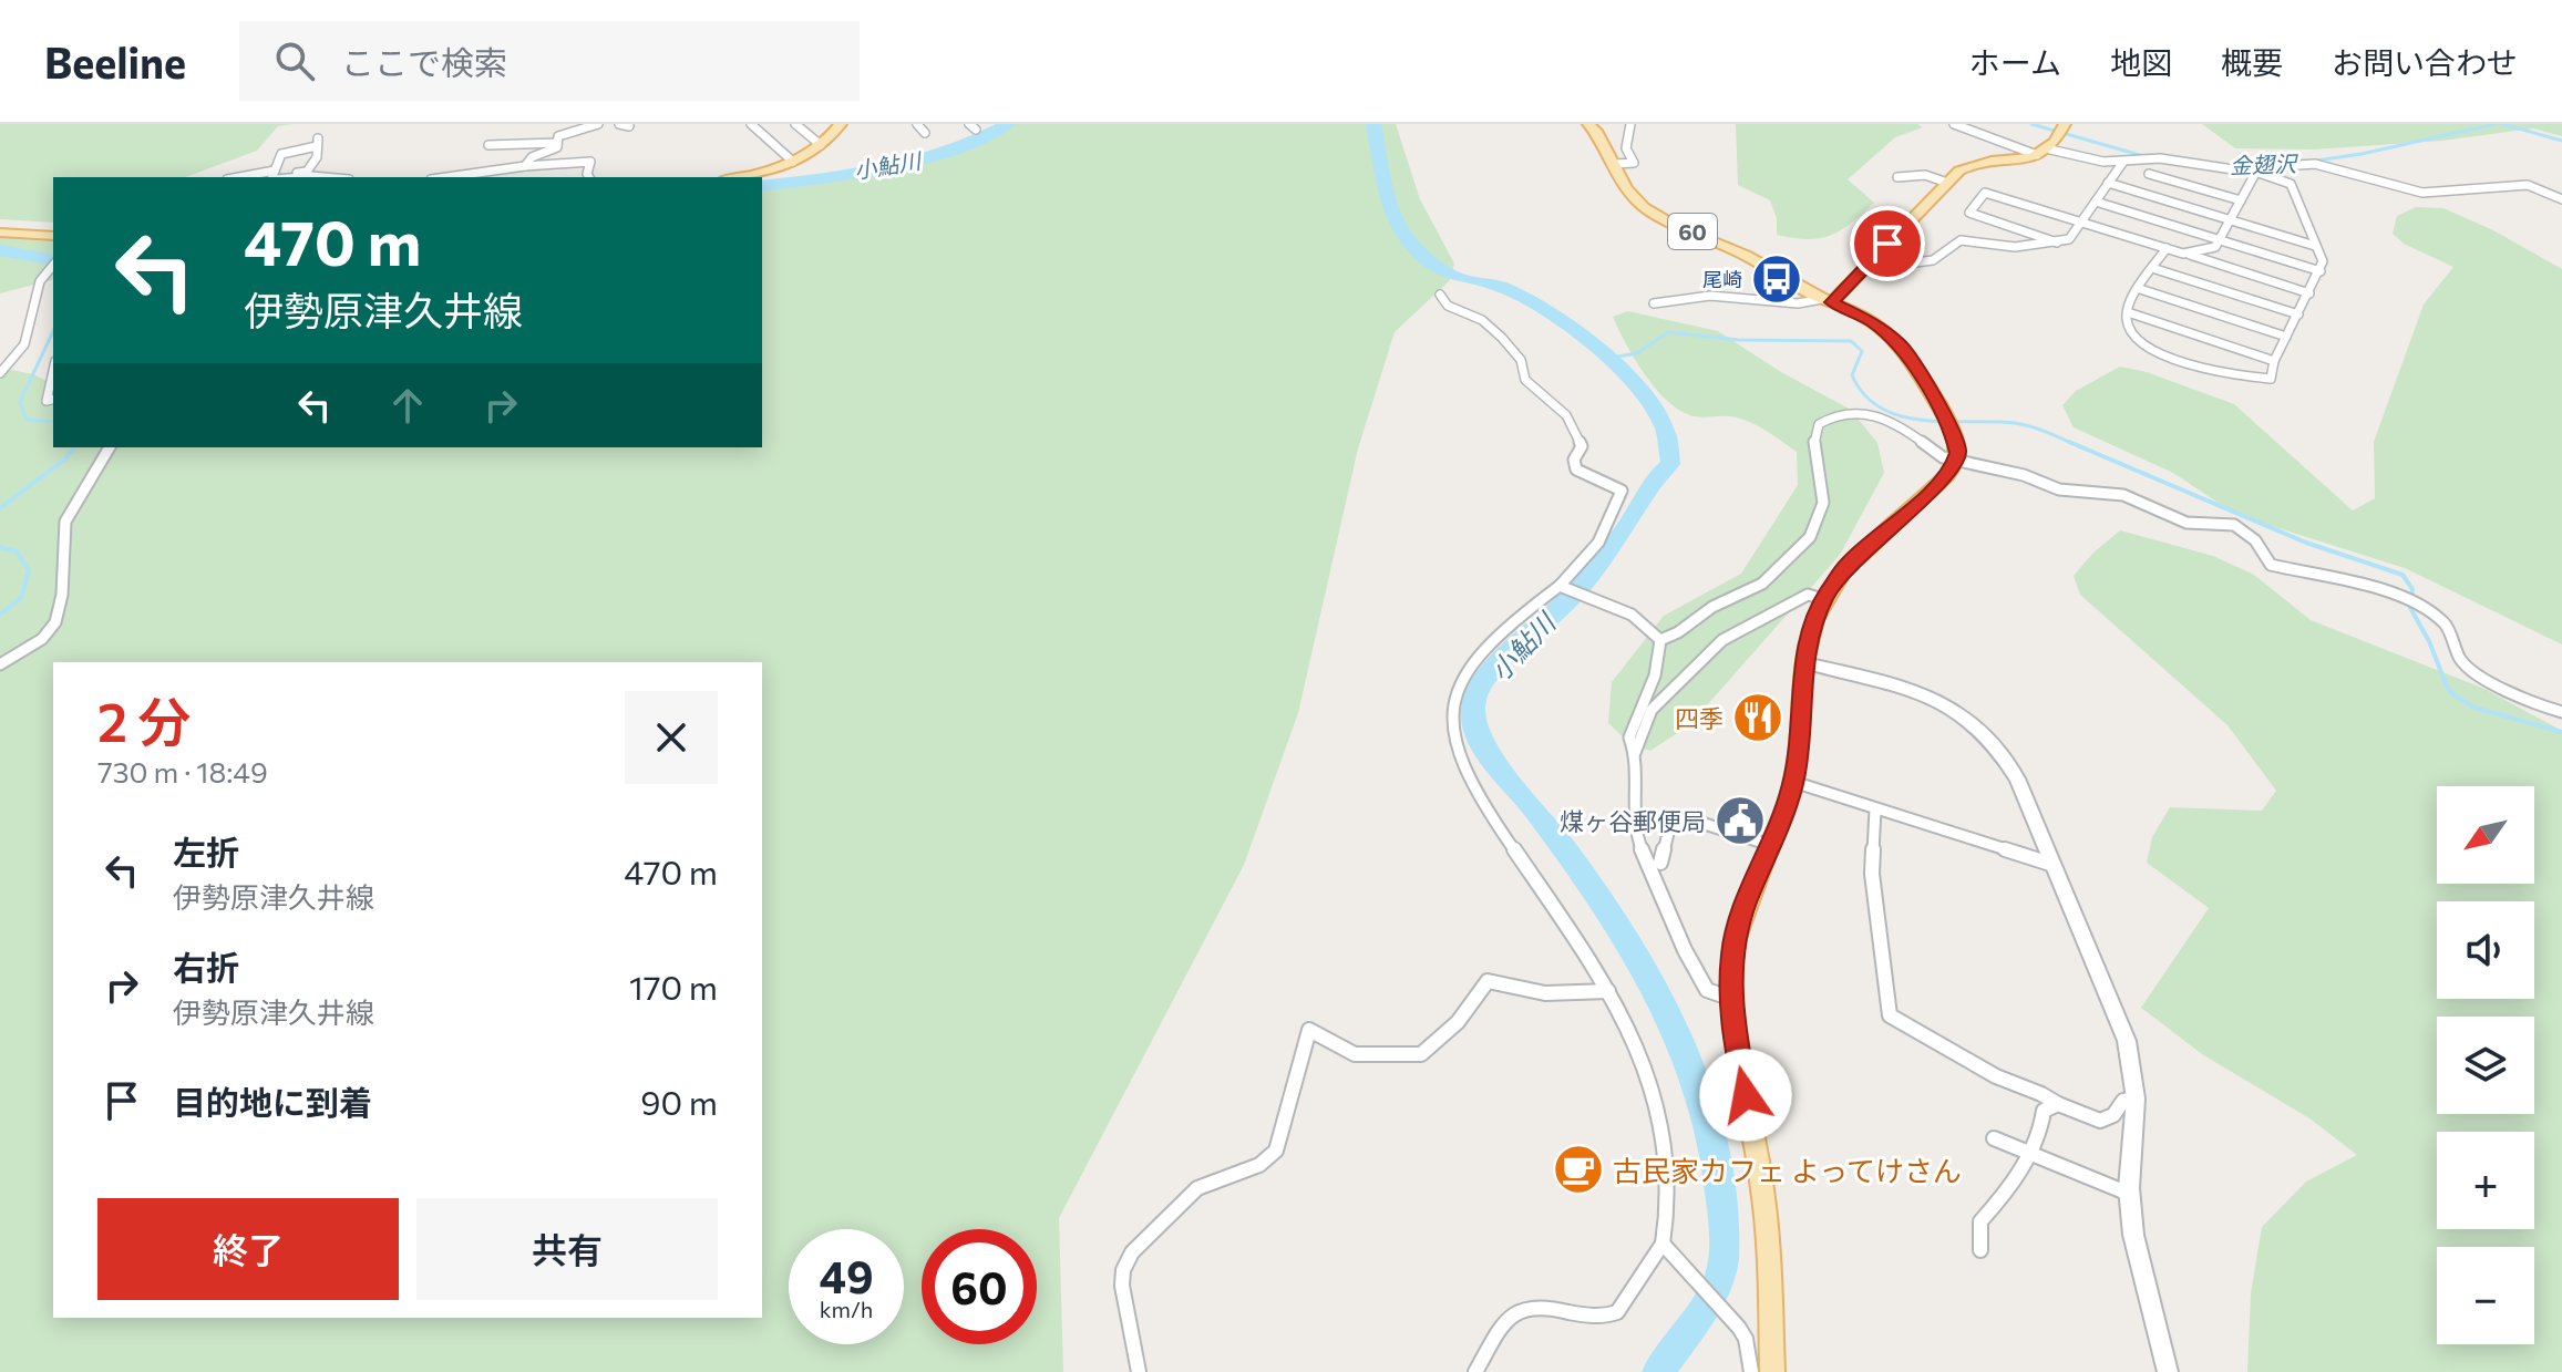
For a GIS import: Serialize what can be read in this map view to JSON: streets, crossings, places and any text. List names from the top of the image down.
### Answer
{
  "streets": {
    "main road": ["60"]
  },
  "water": ["金翅沢", "小鮎川"],
  "places": {
    "bus stop": ["尾崎"],
    "restaurant": ["四季"],
    "public building": ["煤ヶ谷郵便局"],
    "cafe": ["古民家カフェ よってけさん"]
  },
  "north": "bottom left",
  "page": {
    "header": "Beeline",
    "search": "ここで検索",
    "nav": [
      "ホーム",
      "地図",
      "概要",
      "お問い合わせ"
    ],
    "turn": ["470 m", "伊勢原津久井線"],
    "heading": ["2 分", "730 m · 18:49"],
    "map_buttons": ["+", "−"],
    "list": [
      {
        "name": "左折",
        "note": "伊勢原津久井線",
        "value": "470 m"
      },
      {
        "name": "右折",
        "note": "伊勢原津久井線",
        "value": "170 m"
      },
      {
        "name": "目的地に到着",
        "value": "90 m"
      }
    ],
    "buttons": ["終了", "共有"],
    "speed": "49 km/h",
    "limit": "60"
  }
}
